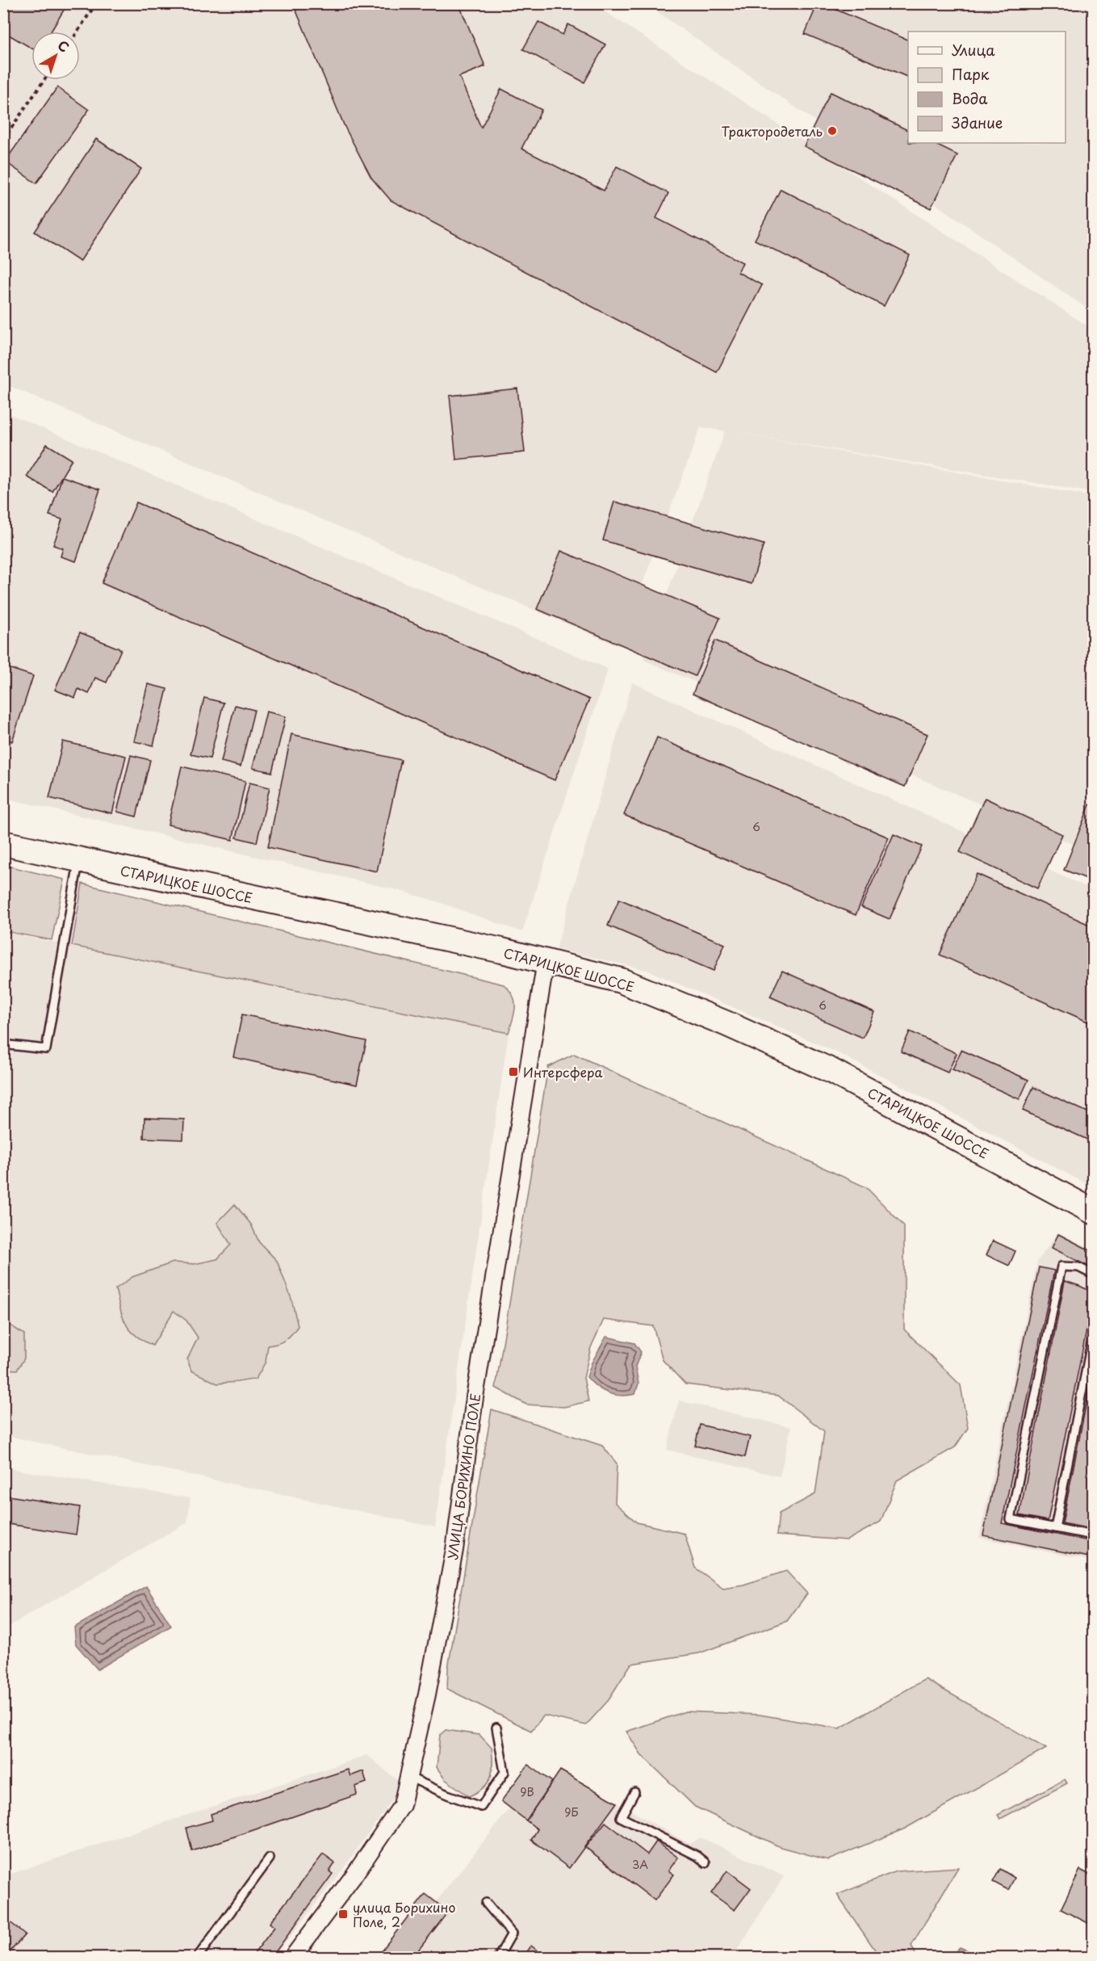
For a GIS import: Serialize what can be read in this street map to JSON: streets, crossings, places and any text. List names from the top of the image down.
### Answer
{
  "streets": {
    "main road": ["СТАРИЦКОЕ ШОССЕ"],
    "street": ["УЛИЦА БОРИХИНО ПОЛЕ"]
  },
  "crossings": [
    ["СТАРИЦКОЕ ШОССЕ", "УЛИЦА БОРИХИНО ПОЛЕ"]
  ],
  "places": {
    "other": ["Трактородеталь"],
    "transit": ["Интерсфера", "улица Борихино Поле, 2"]
  },
  "house_numbers": [
    "6",
    "6",
    "9В",
    "9Б",
    "3А"
  ],
  "legend": [
    "Улица",
    "Парк",
    "Вода",
    "Здание"
  ],
  "north": "top right"
}
